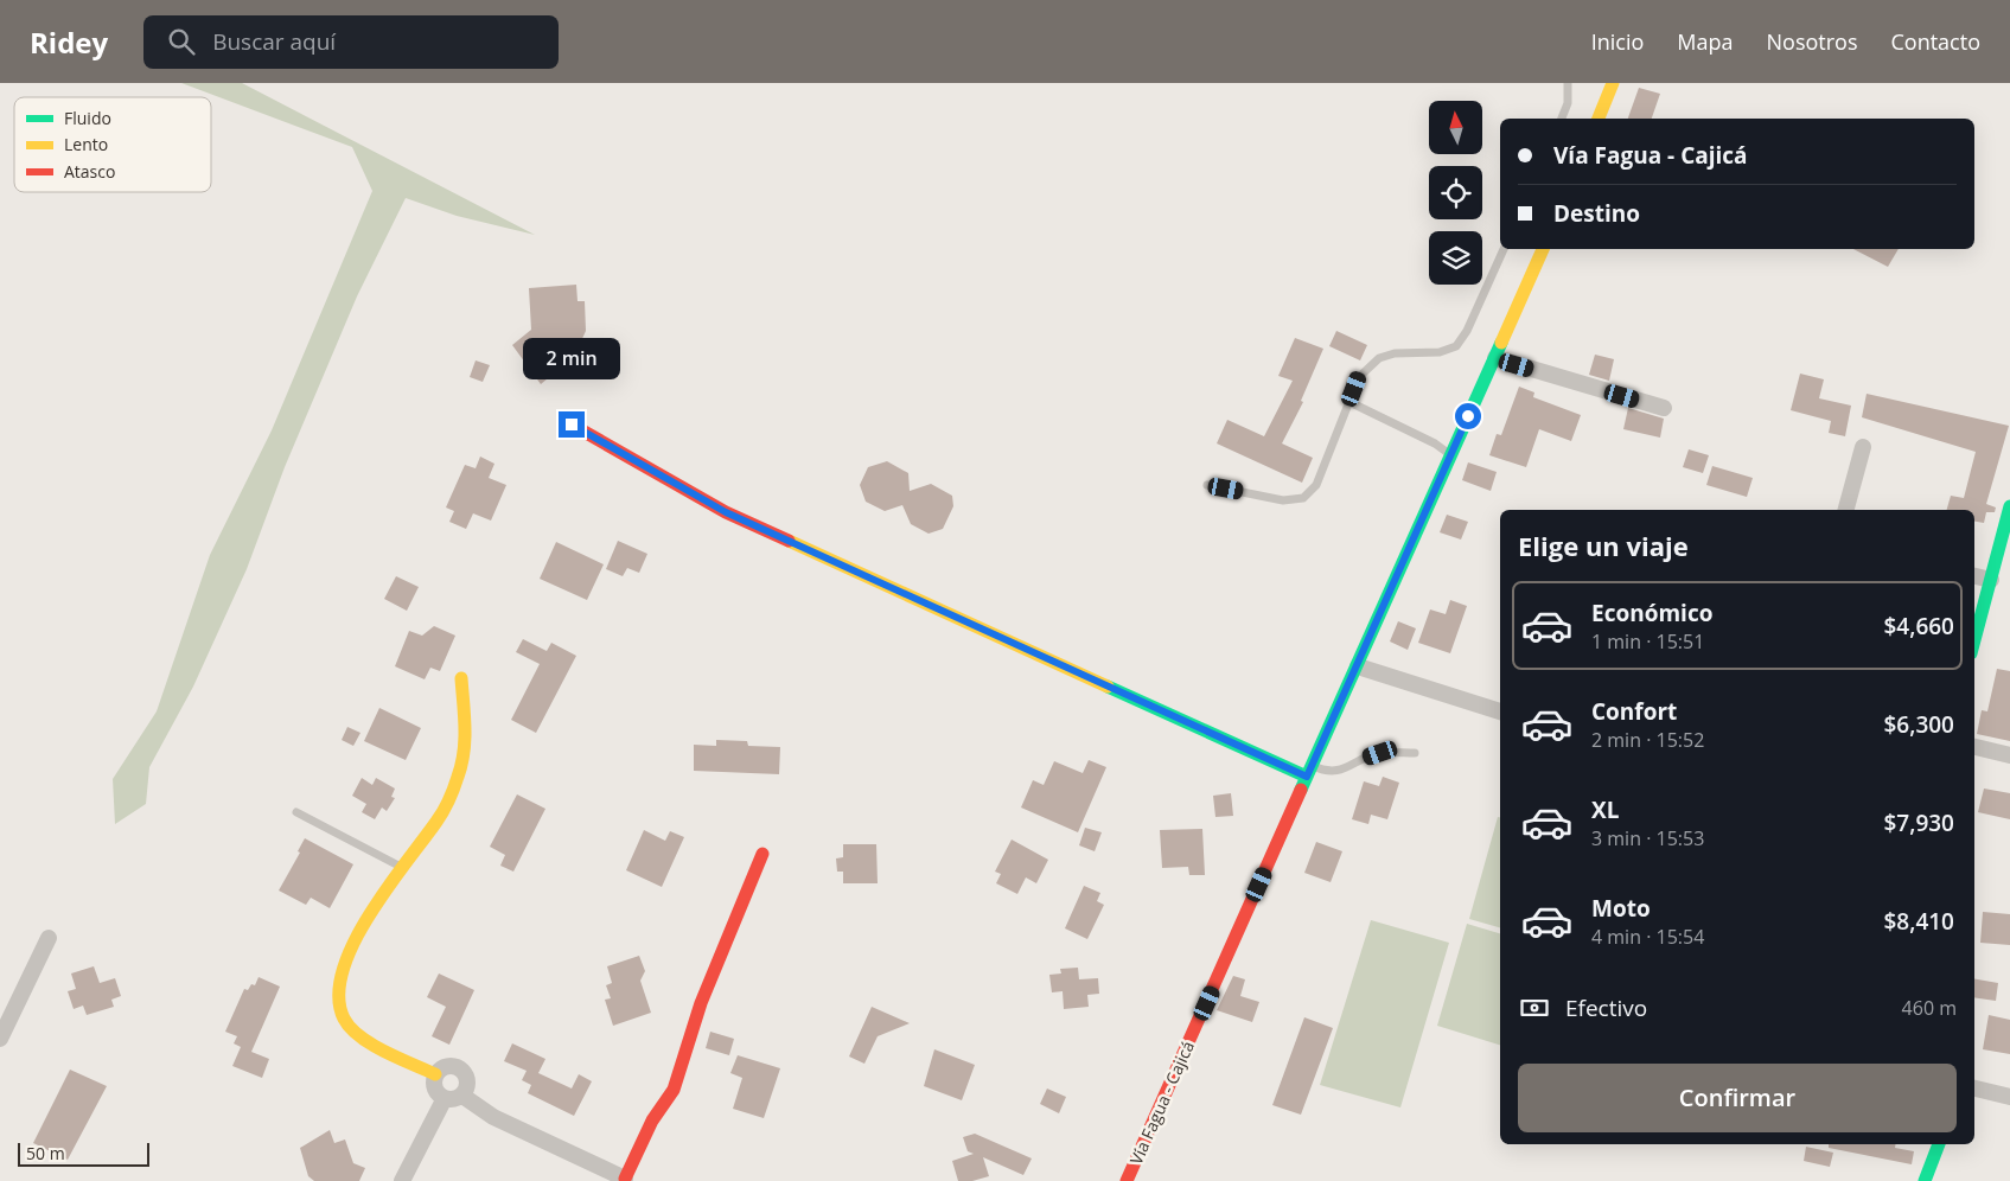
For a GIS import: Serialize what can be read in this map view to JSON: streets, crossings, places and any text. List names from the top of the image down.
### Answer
{
  "streets": {
    "street": ["Vía Fagua - Cajicá"]
  },
  "legend": ["Fluido", "Lento", "Atasco"],
  "scale_bar": "50 m",
  "north": "top",
  "page": {
    "header": "Ridey",
    "search": "Buscar aquí",
    "nav": [
      "Inicio",
      "Mapa",
      "Nosotros",
      "Contacto"
    ],
    "banner": ["Vía Fagua - Cajicá", "Destino"],
    "bubble": "2 min",
    "heading": "Elige un viaje",
    "list": [
      {
        "name": "Económico",
        "note": "1 min · 15:51",
        "value": "$4,660"
      },
      {
        "name": "Confort",
        "note": "2 min · 15:52",
        "value": "$6,300"
      },
      {
        "name": "XL",
        "note": "3 min · 15:53",
        "value": "$7,930"
      },
      {
        "name": "Moto",
        "note": "4 min · 15:54",
        "value": "$8,410"
      }
    ],
    "pay": ["Efectivo", "460 m"],
    "buttons": "Confirmar",
    "scale": "50 m"
  }
}
